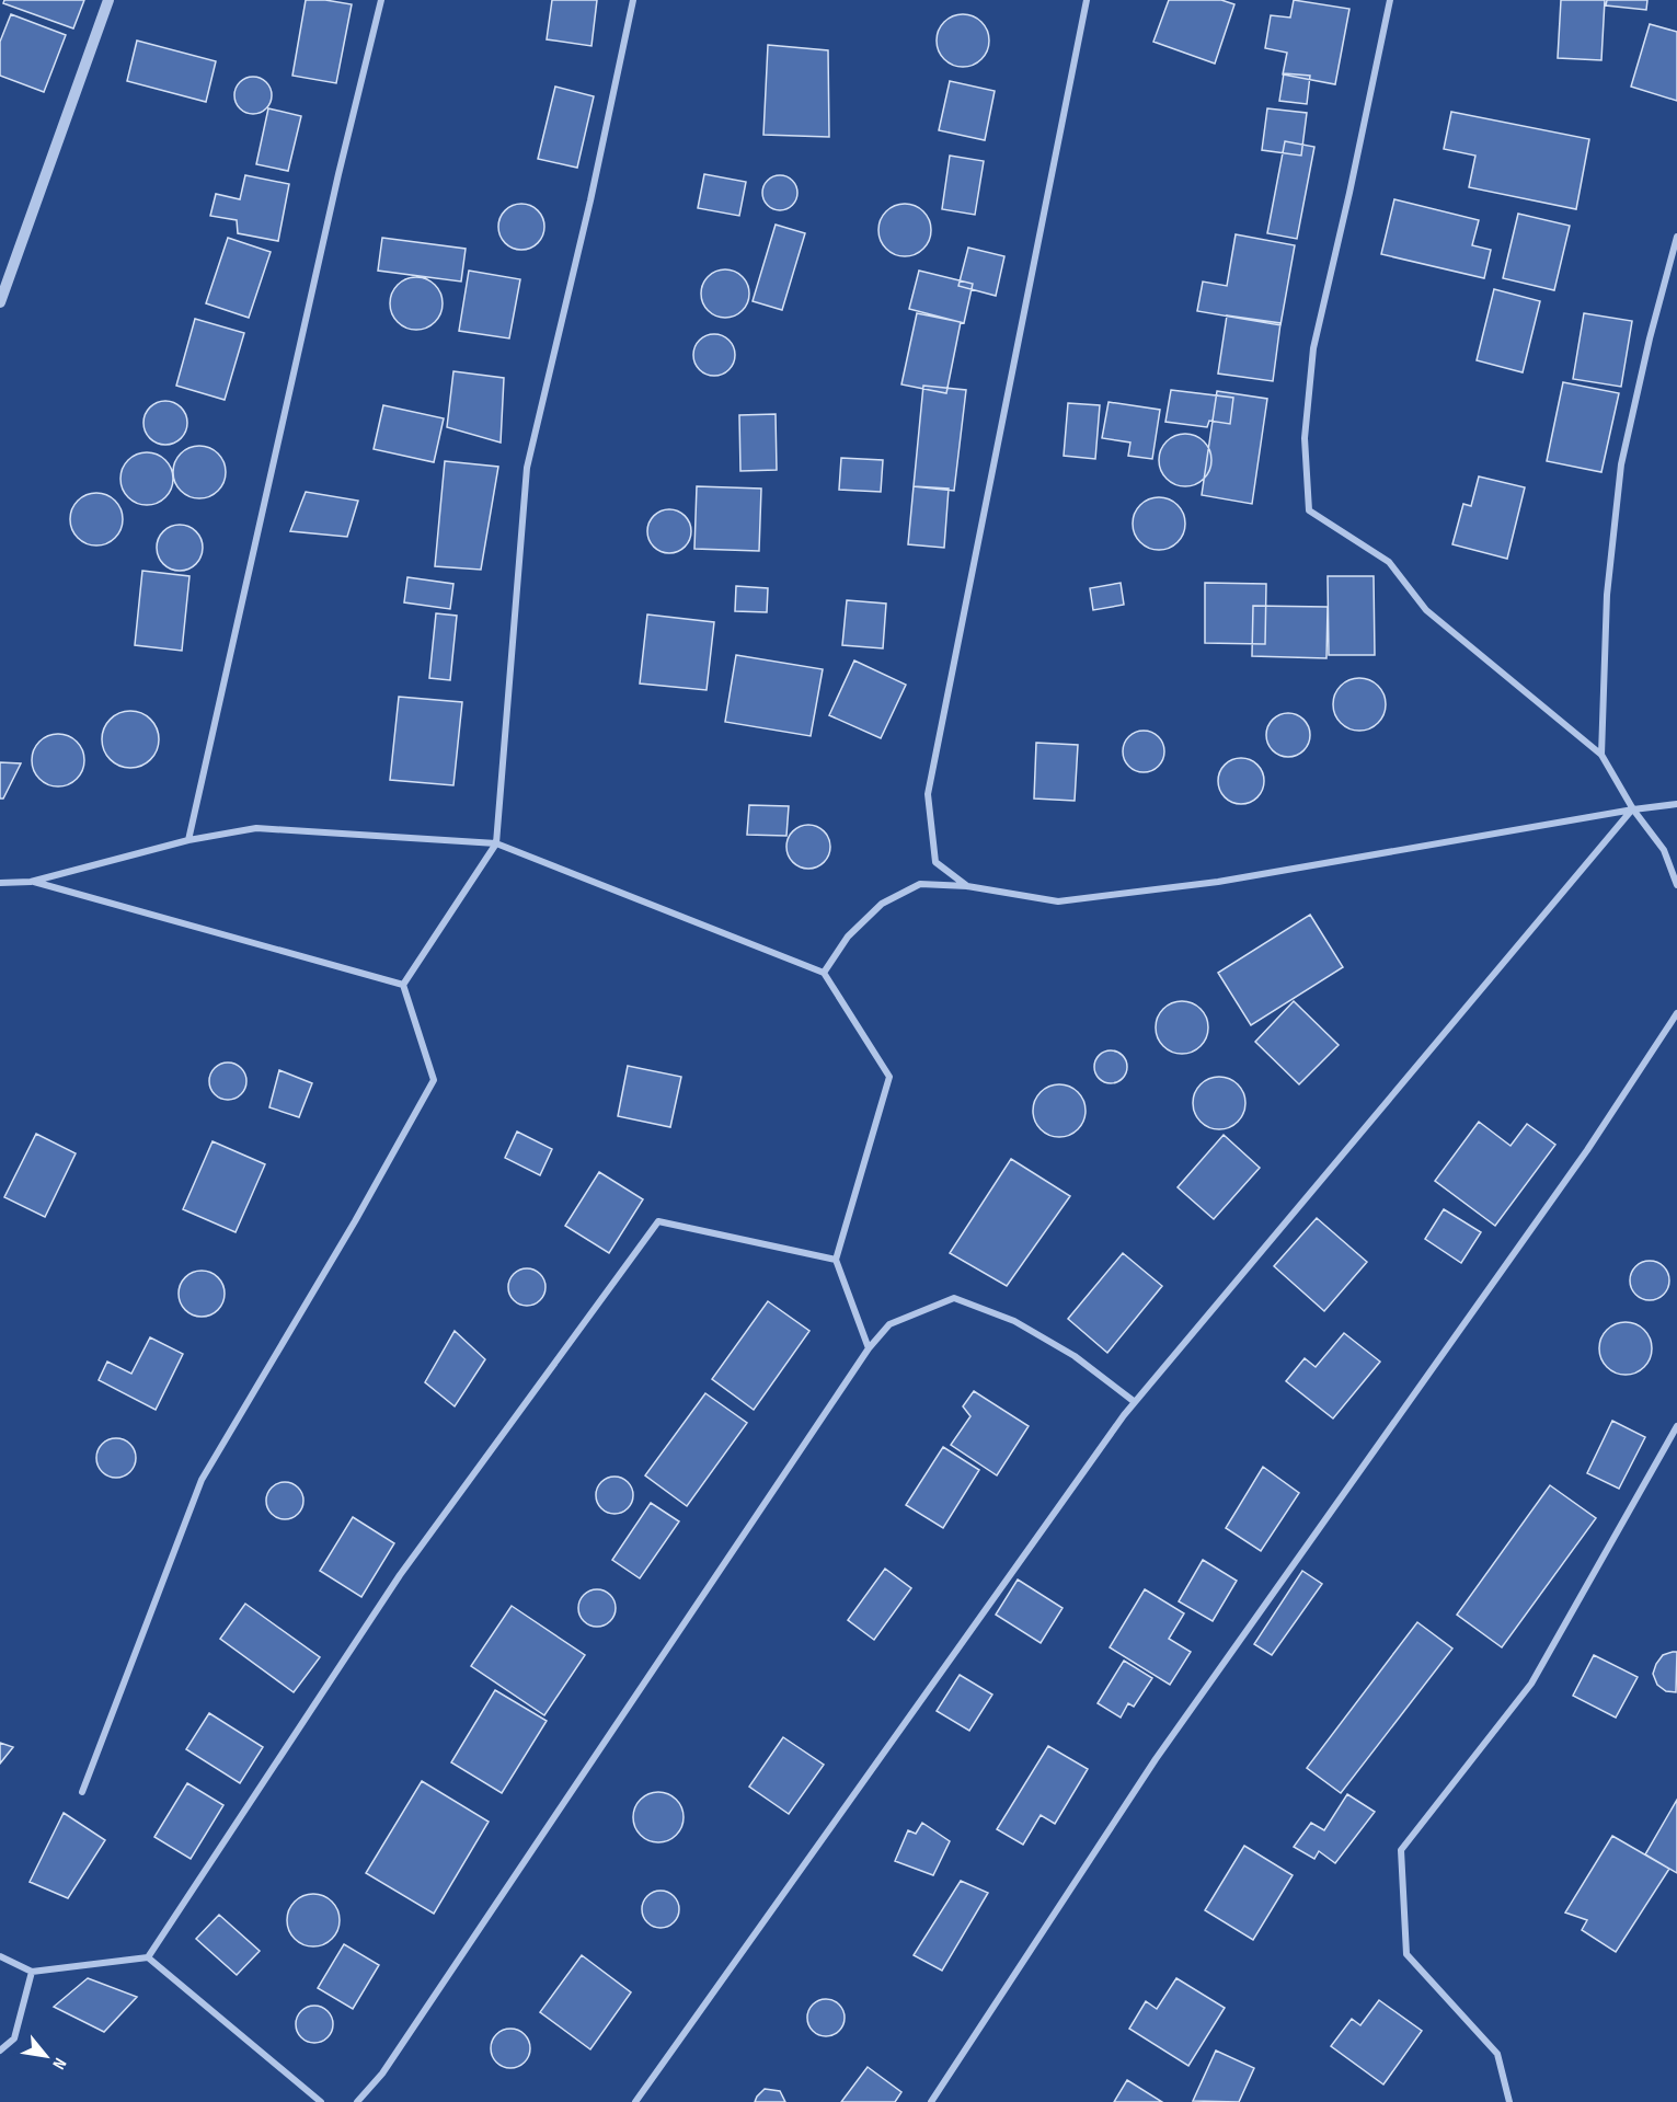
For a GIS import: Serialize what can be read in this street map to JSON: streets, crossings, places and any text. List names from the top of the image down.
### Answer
{
  "north": "bottom right"
}
